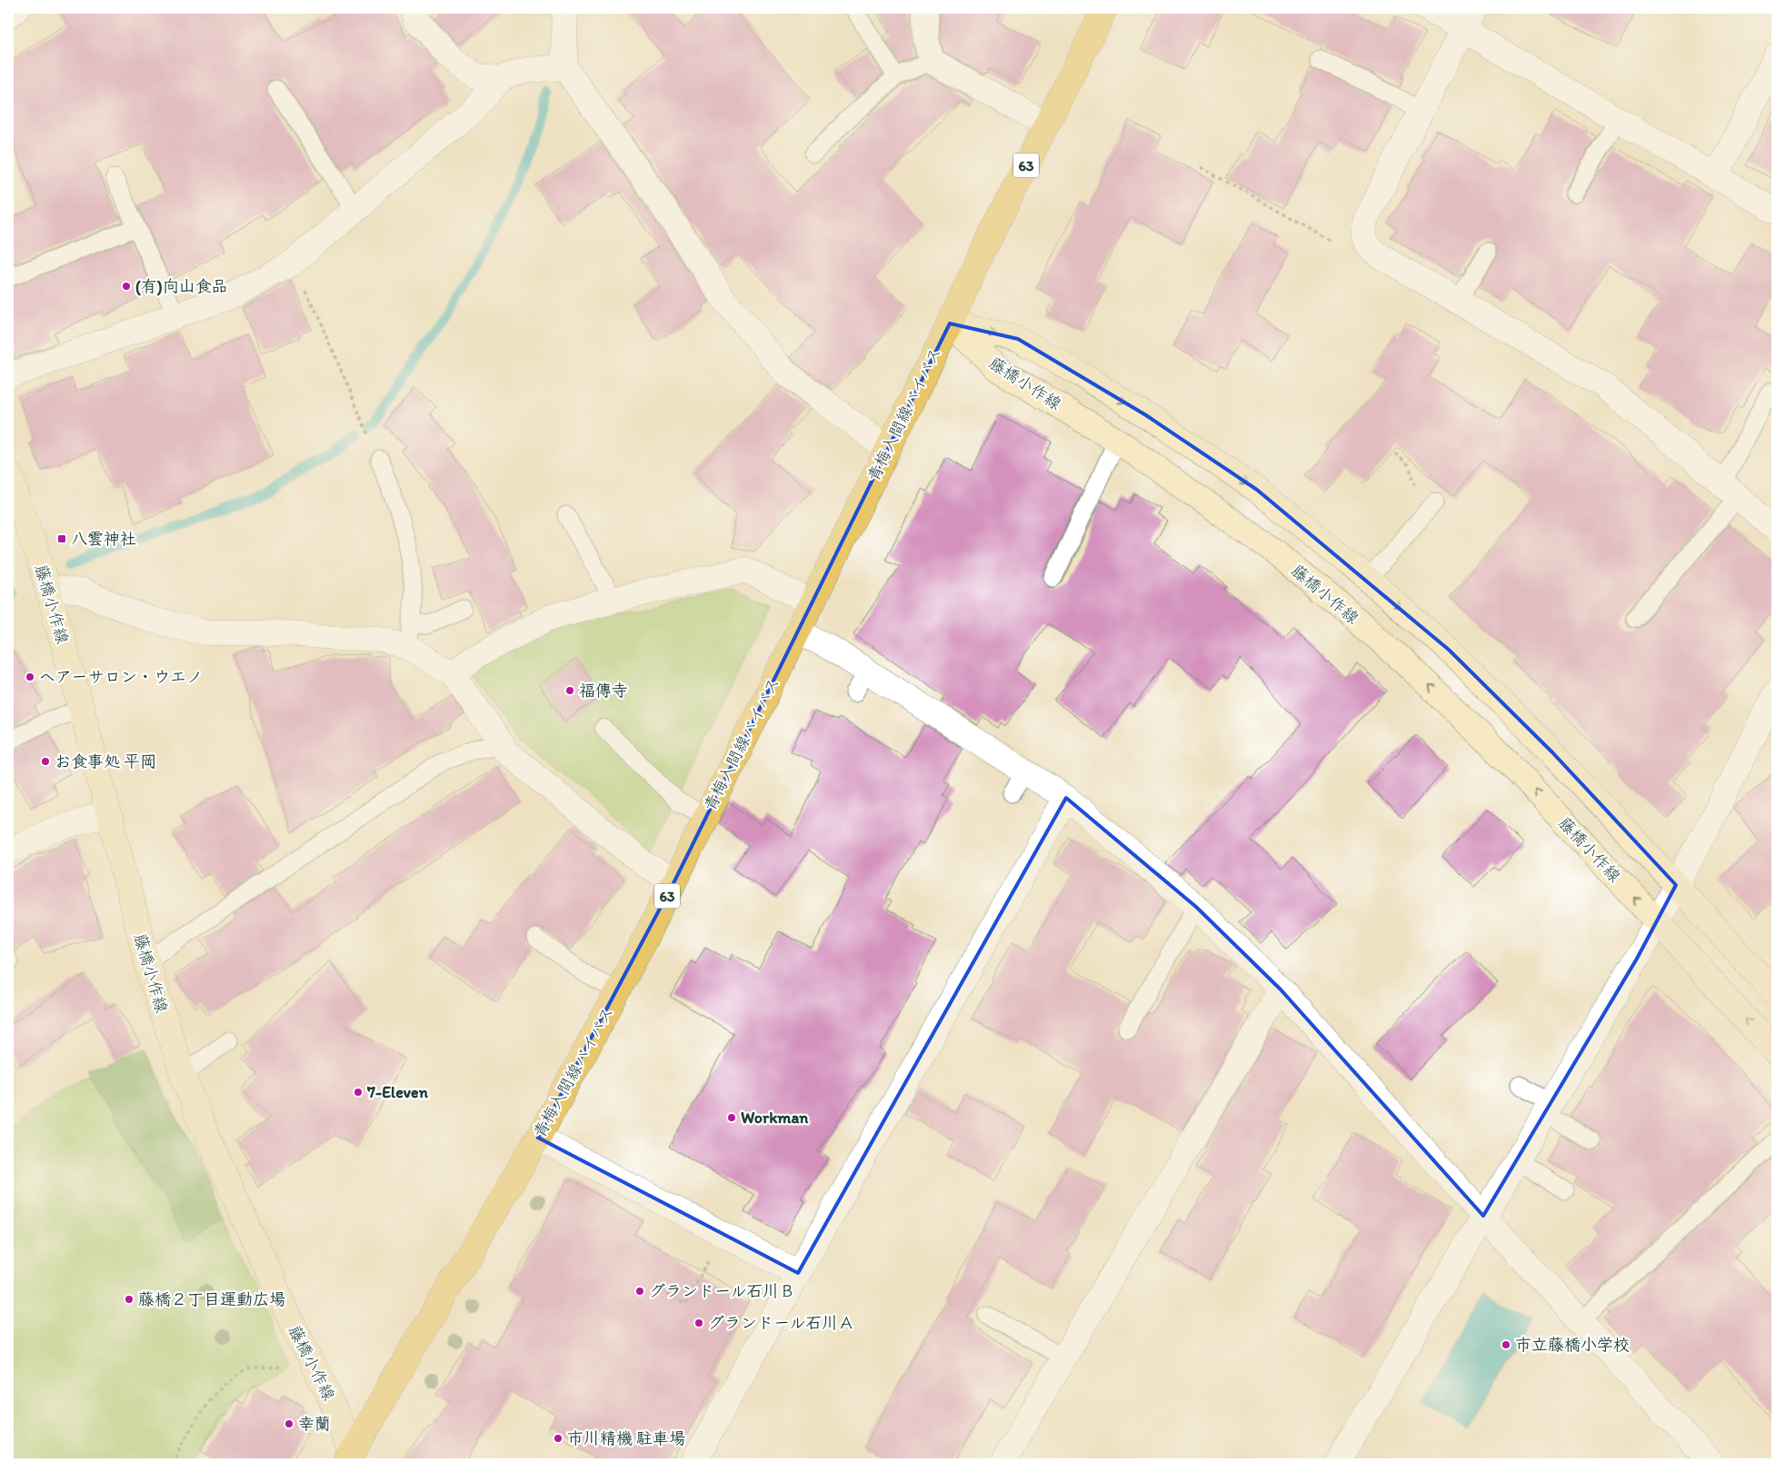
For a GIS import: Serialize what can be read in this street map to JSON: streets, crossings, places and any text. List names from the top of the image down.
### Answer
{
  "streets": {
    "main road": ["63", "藤橋小作線", "青梅入間線バイパス"]
  },
  "crossings": [
    ["藤橋小作線", "青梅入間線バイパス"]
  ],
  "places": {
    "other": [
      "(有)向山食品",
      "ヘアーサロン・ウエノ",
      "福傳寺",
      "お食事処 平岡",
      "7-Eleven",
      "Workman",
      "グランドール石川Ｂ",
      "藤橋２丁目運動広場",
      "グランドール石川Ａ",
      "市立藤橋小学校",
      "幸蘭",
      "市川精機 駐車場"
    ],
    "transit": ["八雲神社"]
  }
}
